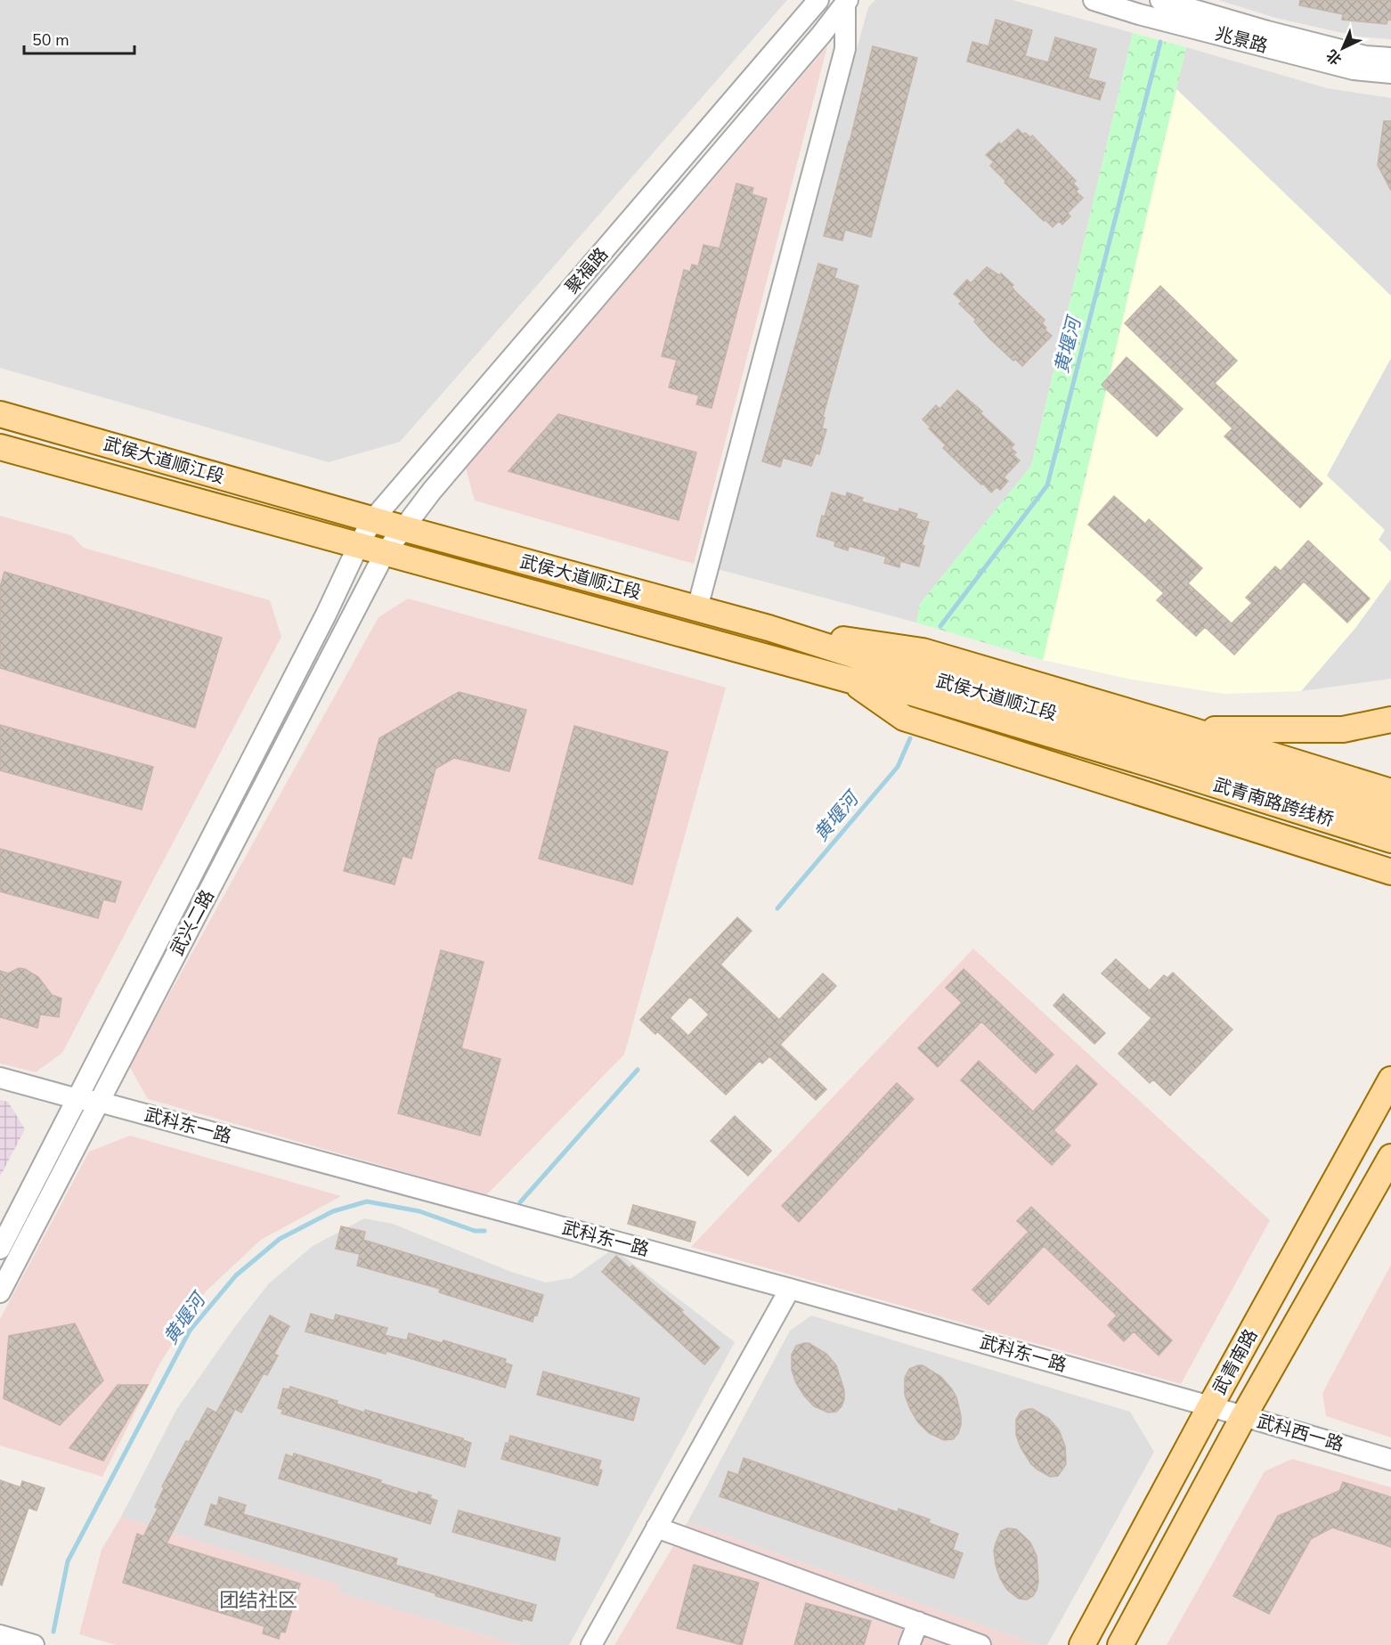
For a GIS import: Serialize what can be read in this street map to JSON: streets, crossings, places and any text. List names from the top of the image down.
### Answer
{
  "streets": {
    "main road": ["武侯大道顺江段", "武青南路跨线桥", "武青南路"],
    "street": [
      "兆景路",
      "聚福路",
      "武兴二路",
      "武科东一路",
      "武科西一路"
    ]
  },
  "crossings": [
    ["聚福路", "武侯大道顺江段"],
    ["聚福路", "武科东一路"],
    ["武侯大道顺江段", "武青南路跨线桥"],
    ["武侯大道顺江段", "武兴二路"],
    ["武兴二路", "武科东一路"],
    ["武科东一路", "武青南路"],
    ["武科东一路", "武科西一路"],
    ["武青南路", "武科西一路"]
  ],
  "districts": ["团结社区"],
  "water": ["黄堰河"],
  "scale_bar": "50 m",
  "north": "bottom left"
}
